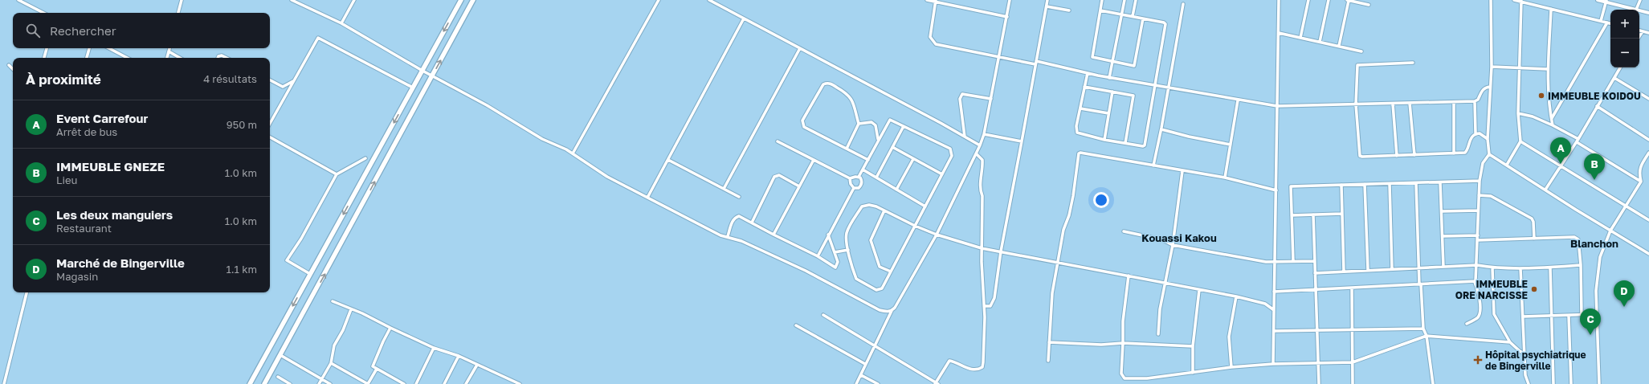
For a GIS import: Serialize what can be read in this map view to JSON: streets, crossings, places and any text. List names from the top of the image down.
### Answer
{
  "districts": ["Kouassi Kakou", "Blanchon"],
  "places": {
    "other": ["IMMEUBLE KOIDOU", "IMMEUBLE ORE NARCISSE"],
    "health": ["Hôpital psychiatrique de Bingerville"]
  },
  "page": {
    "map_buttons": ["+", "−"],
    "search": "Rechercher",
    "heading": ["À proximité", "4 résultats"],
    "list": [
      {
        "mark": "A",
        "name": "Event Carrefour",
        "note": "Arrêt de bus",
        "value": "950 m"
      },
      {
        "mark": "B",
        "name": "IMMEUBLE GNEZE",
        "note": "Lieu",
        "value": "1.0 km"
      },
      {
        "mark": "C",
        "name": "Les deux manguiers",
        "note": "Restaurant",
        "value": "1.0 km"
      },
      {
        "mark": "D",
        "name": "Marché de Bingerville",
        "note": "Magasin",
        "value": "1.1 km"
      }
    ],
    "pins": [
      "A",
      "B",
      "D",
      "C"
    ]
  }
}
